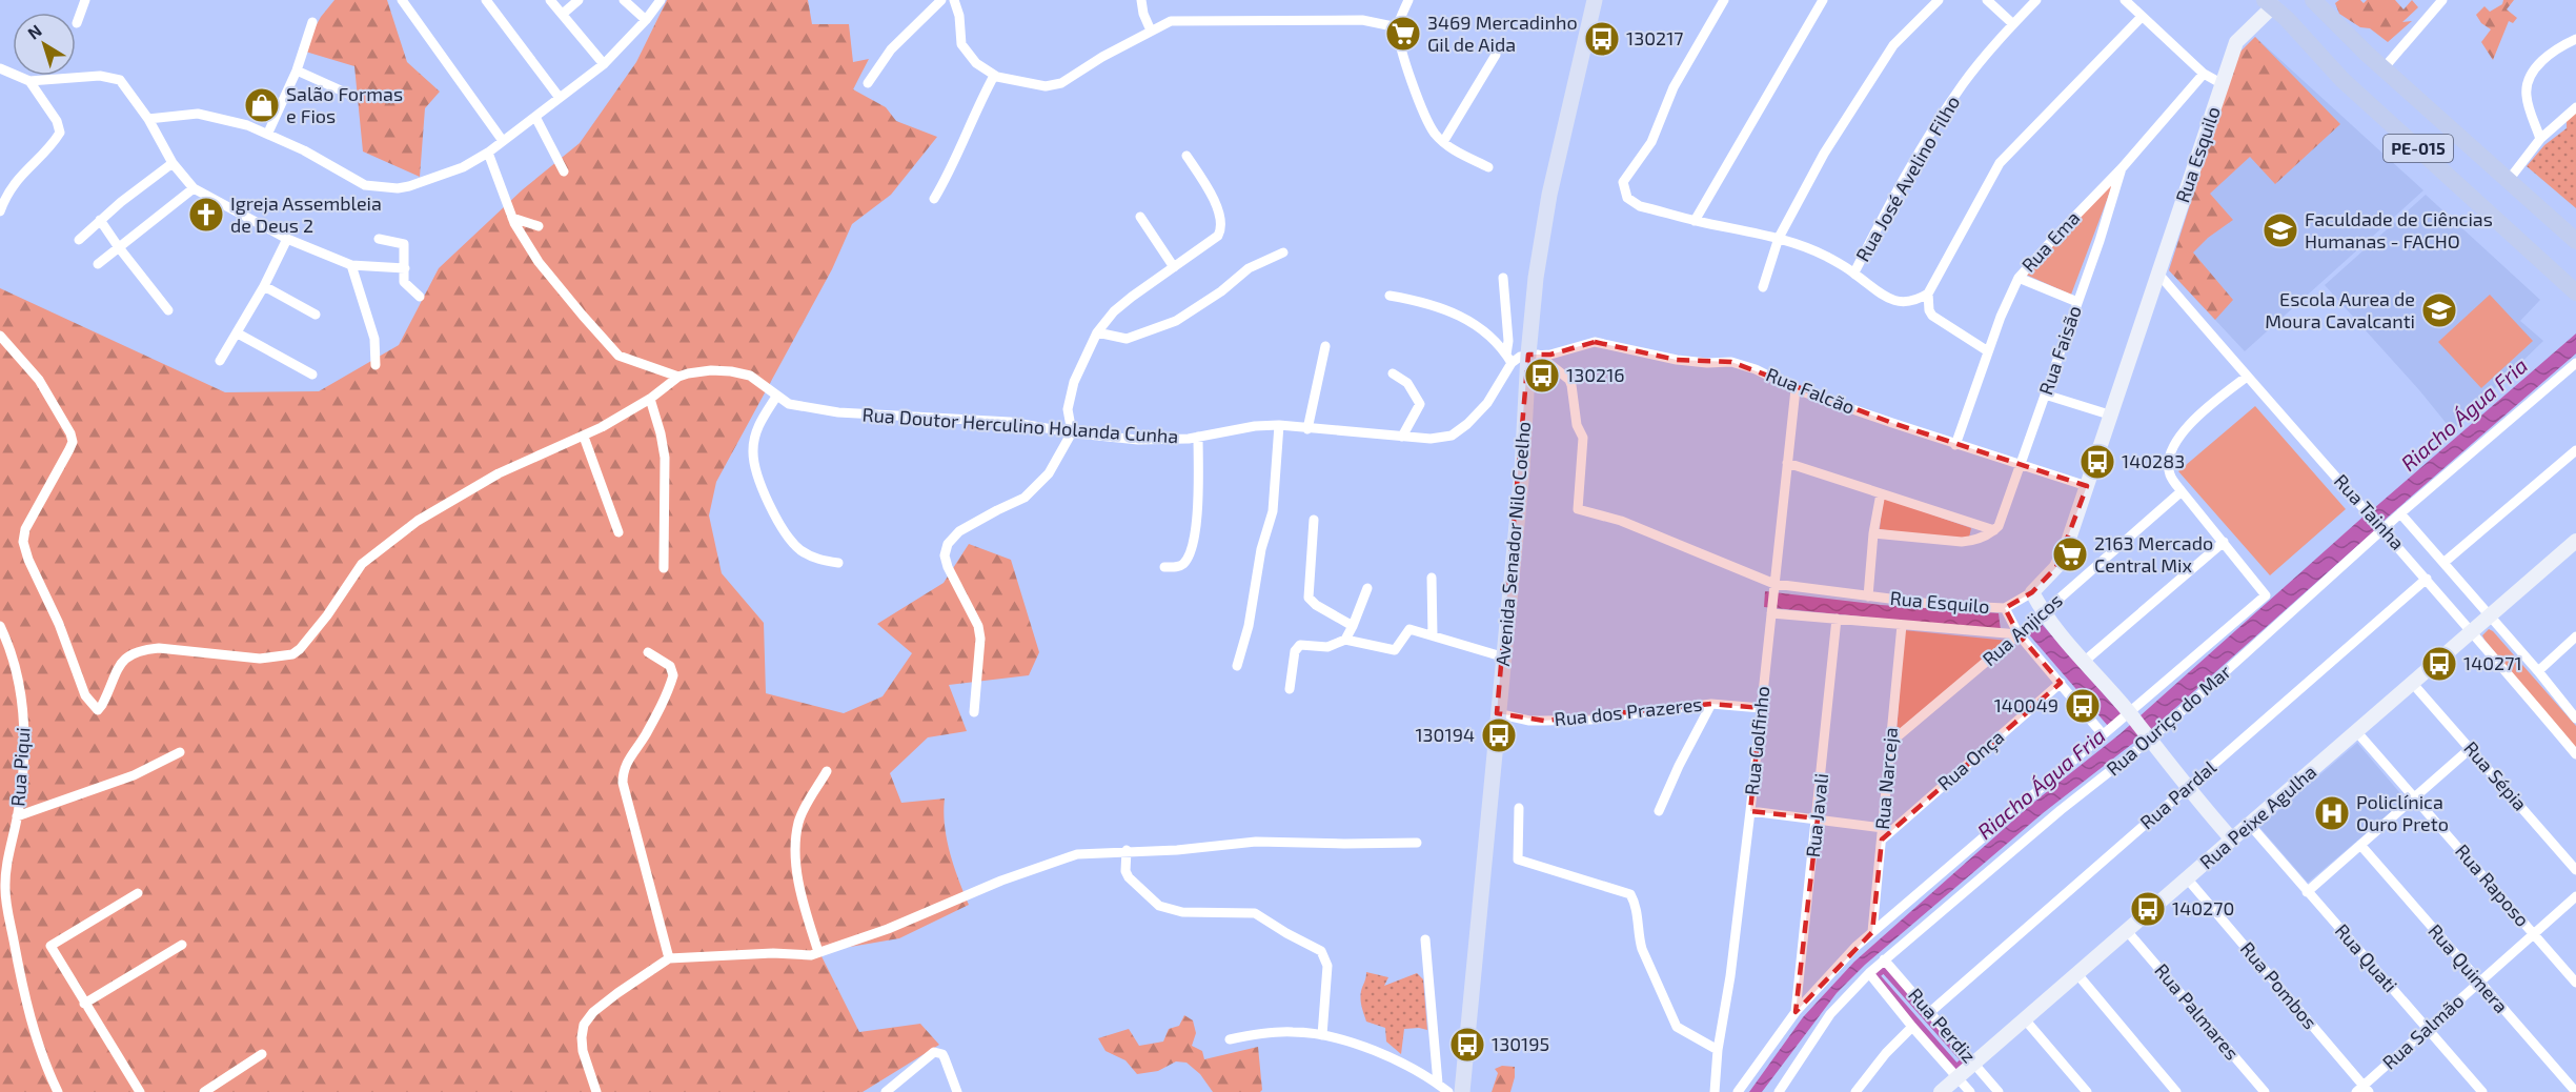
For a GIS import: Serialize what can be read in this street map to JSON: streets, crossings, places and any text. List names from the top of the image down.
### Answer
{
  "streets": {
    "highway": ["PE-015"],
    "main road": ["Avenida Senador Nilo Coelho"],
    "street": [
      "Rua Esquilo",
      "Rua José Avelino Filho",
      "Rua Ema",
      "Rua Faisão",
      "Rua Falcão",
      "Rua Doutor Herculino Holanda Cunha",
      "Rua Tainha",
      "Rua Anjicos",
      "Rua dos Prazeres",
      "Rua Ouriço do Mar",
      "Rua Golfinho",
      "Rua Onça",
      "Rua Piqui",
      "Rua Sépia",
      "Rua Narceja",
      "Rua Pardal",
      "Rua Javali",
      "Rua Peixe Agulha",
      "Rua Raposo",
      "Rua Quati",
      "Rua Quimera",
      "Rua Pombos",
      "Rua Palmares",
      "Rua Perdiz",
      "Rua Salmão"
    ]
  },
  "crossings": [
    ["PE-015", "Rua Esquilo"],
    ["Rua Esquilo", "Rua Falcão"],
    ["Rua Esquilo", "Rua Tainha"],
    ["Rua Esquilo", "Avenida Senador Nilo Coelho"],
    ["Rua Esquilo", "Rua Anjicos"],
    ["Rua Esquilo", "Rua Golfinho"],
    ["Rua Esquilo", "Rua Narceja"],
    ["Rua Esquilo", "Rua Javali"],
    ["Rua Ema", "Rua Faisão"],
    ["Rua Ema", "Rua Falcão"],
    ["Rua Faisão", "Rua Falcão"],
    ["Rua Falcão", "Avenida Senador Nilo Coelho"],
    ["Rua Falcão", "Rua Golfinho"],
    ["Rua Tainha", "Rua Ouriço do Mar"],
    ["Rua Tainha", "Rua Pardal"],
    ["Rua Tainha", "Rua Peixe Agulha"],
    ["Avenida Senador Nilo Coelho", "Rua dos Prazeres"],
    ["Rua Anjicos", "Rua Narceja"],
    ["Rua dos Prazeres", "Rua Golfinho"],
    ["Rua Ouriço do Mar", "Rua Narceja"],
    ["Rua Ouriço do Mar", "Rua Javali"],
    ["Rua Ouriço do Mar", "Rua Perdiz"],
    ["Rua Onça", "Rua Narceja"],
    ["Rua Sépia", "Rua Peixe Agulha"],
    ["Rua Pardal", "Rua Perdiz"],
    ["Rua Peixe Agulha", "Rua Raposo"],
    ["Rua Peixe Agulha", "Rua Quati"],
    ["Rua Peixe Agulha", "Rua Pombos"],
    ["Rua Peixe Agulha", "Rua Palmares"],
    ["Rua Peixe Agulha", "Rua Perdiz"],
    ["Rua Raposo", "Rua Salmão"],
    ["Rua Quati", "Rua Salmão"],
    ["Rua Quimera", "Rua Salmão"],
    ["Rua Pombos", "Rua Salmão"]
  ],
  "water": ["Riacho Água Fria"],
  "places": {
    "supermarket": ["3469 Mercadinho Gil de Aida", "2163 Mercado Central Mix"],
    "bus stop": [
      "130217",
      "130216",
      "140283",
      "140271",
      "140049",
      "130194",
      "140270",
      "130195"
    ],
    "shop": ["Salão Formas e Fios"],
    "church": ["Igreja Assembleia de Deus 2"],
    "school or university": ["Faculdade de Ciências Humanas - FACHO", "Escola Aurea de Moura Cavalcanti"],
    "hospital": ["Policlínica Ouro Preto"]
  },
  "north": "top left"
}
